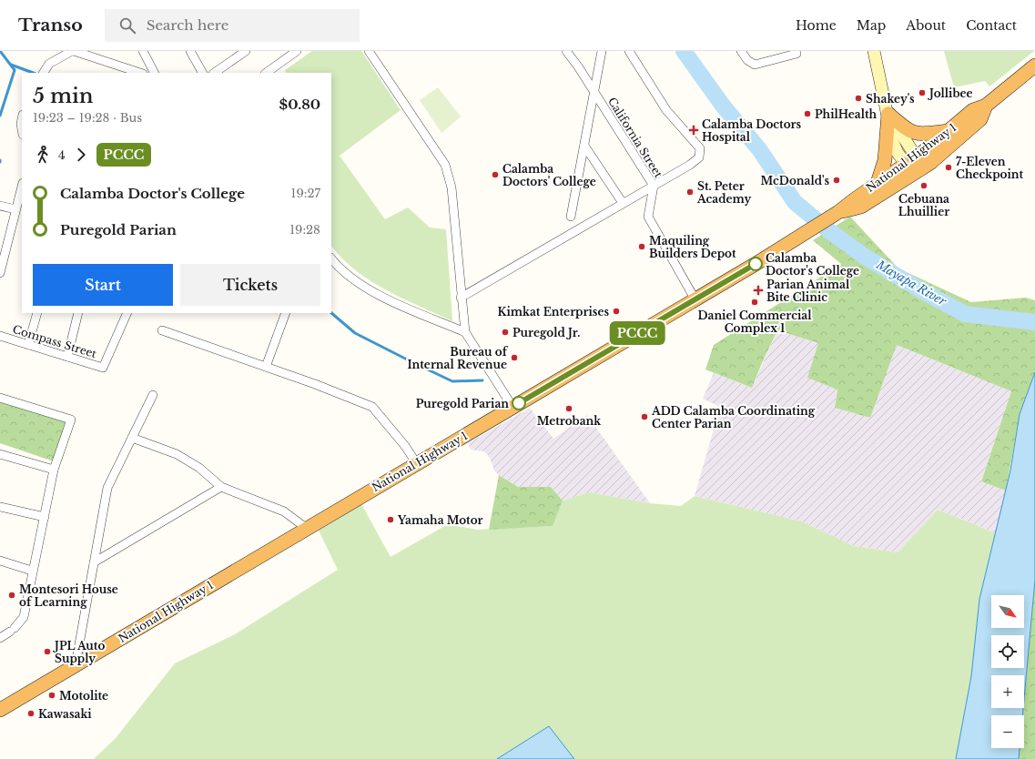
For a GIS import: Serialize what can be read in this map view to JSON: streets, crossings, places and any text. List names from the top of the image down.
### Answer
{
  "streets": {
    "highway": ["National Highway 1"],
    "street": ["California Street", "Compass Street"]
  },
  "crossings": [
    ["California Street", "National Highway 1"]
  ],
  "water": ["Mayapa River"],
  "places": {
    "other": [
      "Jollibee",
      "Shakey's",
      "PhilHealth",
      "7-Eleven Checkpoint",
      "Calamba Doctors' College",
      "McDonald's",
      "Cebuana Lhuillier",
      "St. Peter Academy",
      "Maquiling Builders Depot",
      "Calamba Doctor's College",
      "Daniel Commercial Complex 1",
      "Kimkat Enterprises",
      "Puregold Jr.",
      "Bureau of Internal Revenue",
      "Puregold Parian",
      "Metrobank",
      "ADD Calamba Coordinating Center Parian",
      "Yamaha Motor",
      "Montesori House of Learning",
      "JPL Auto Supply",
      "Motolite",
      "Kawasaki"
    ],
    "health": ["Calamba Doctors Hospital", "Parian Animal Bite Clinic"]
  },
  "lines": ["bus line PCCC"],
  "north": "bottom right",
  "page": {
    "header": "Transo",
    "search": "Search here",
    "nav": [
      "Home",
      "Map",
      "About",
      "Contact"
    ],
    "on_map": "PCCC",
    "heading": ["5 min", "19:23 – 19:28 · Bus", "$0.80"],
    "legs": ["4", "PCCC"],
    "list": [
      {
        "name": "Calamba Doctor's College",
        "value": "19:27"
      },
      {
        "name": "Puregold Parian",
        "value": "19:28"
      }
    ],
    "buttons": ["Start", "Tickets"],
    "map_buttons": ["+", "−"]
  }
}
